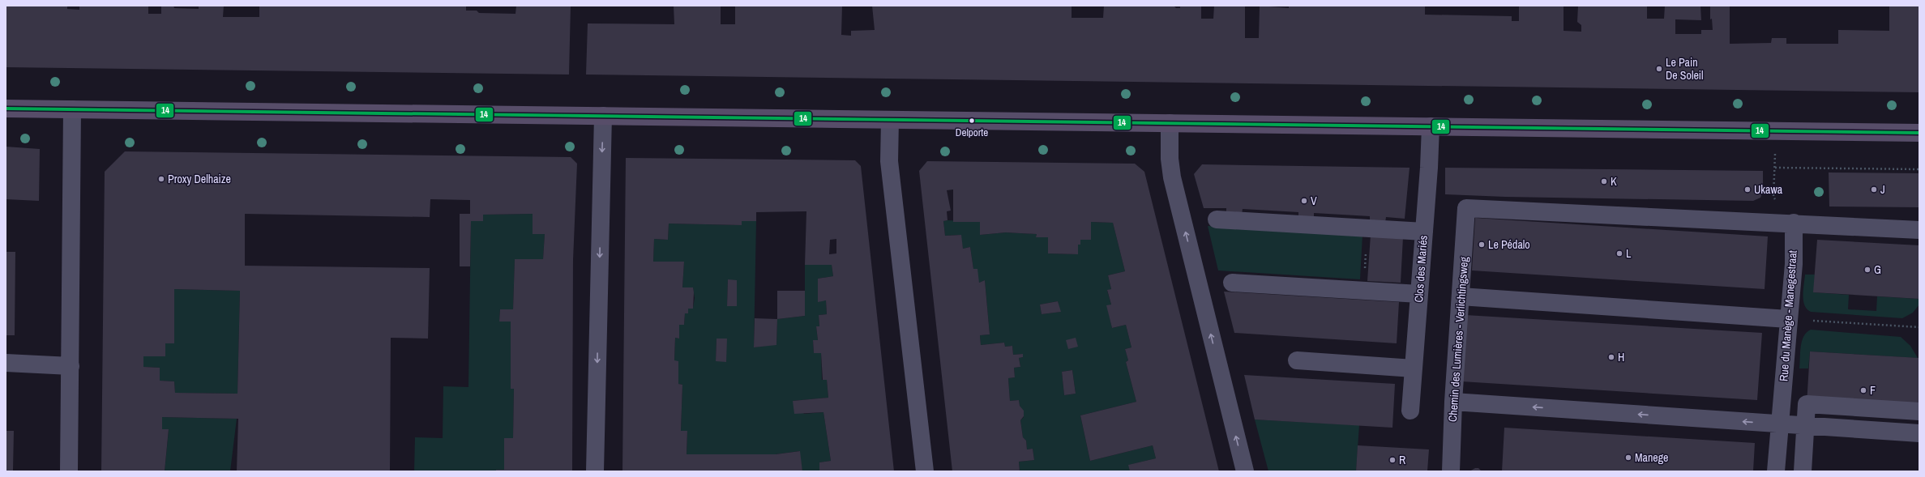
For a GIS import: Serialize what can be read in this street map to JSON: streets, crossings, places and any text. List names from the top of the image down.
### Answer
{
  "streets": {
    "street": ["Clos des Mariés", "Rue du Manège - Manegestraat", "Chemin des Lumières - Verlichtingsweg"]
  },
  "crossings": [
    ["Rue du Manège - Manegestraat", "Chemin des Lumières - Verlichtingsweg"]
  ],
  "places": [
    "Le Pain De Soleil",
    "Delporte",
    "Proxy Delhaize",
    "K",
    "Ukawa",
    "J",
    "V",
    "Le Pédalo",
    "L",
    "G",
    "H",
    "F",
    "Manege",
    "R"
  ],
  "lines": ["transit line 14"]
}
